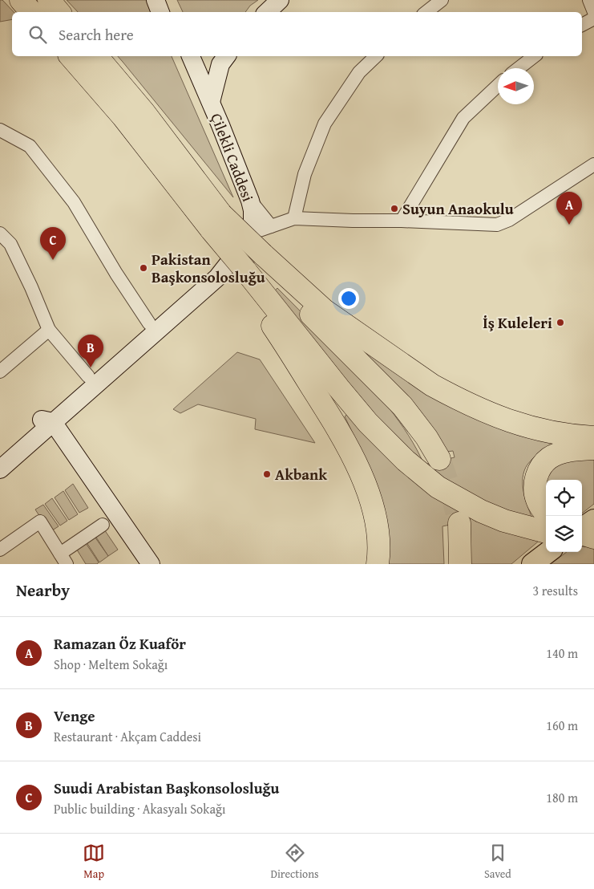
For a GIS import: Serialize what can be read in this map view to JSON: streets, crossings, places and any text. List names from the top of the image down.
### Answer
{
  "streets": {
    "main road": ["Çilekli Caddesi"]
  },
  "places": [
    "Suyun Anaokulu",
    "Pakistan Başkonsolosluğu",
    "İş Kuleleri",
    "Akbank"
  ],
  "north": "left",
  "page": {
    "search": "Search here",
    "pins": ["A", "C", "B"],
    "heading": ["Nearby", "3 results"],
    "list": [
      {
        "mark": "A",
        "name": "Ramazan Öz Kuaför",
        "note": "Shop · Meltem Sokağı",
        "value": "140 m"
      },
      {
        "mark": "B",
        "name": "Venge",
        "note": "Restaurant · Akçam Caddesi",
        "value": "160 m"
      },
      {
        "mark": "C",
        "name": "Suudi Arabistan Başkonsolosluğu",
        "note": "Public building · Akasyalı Sokağı",
        "value": "180 m"
      }
    ],
    "nav": ["Map", "Directions", "Saved"]
  }
}
